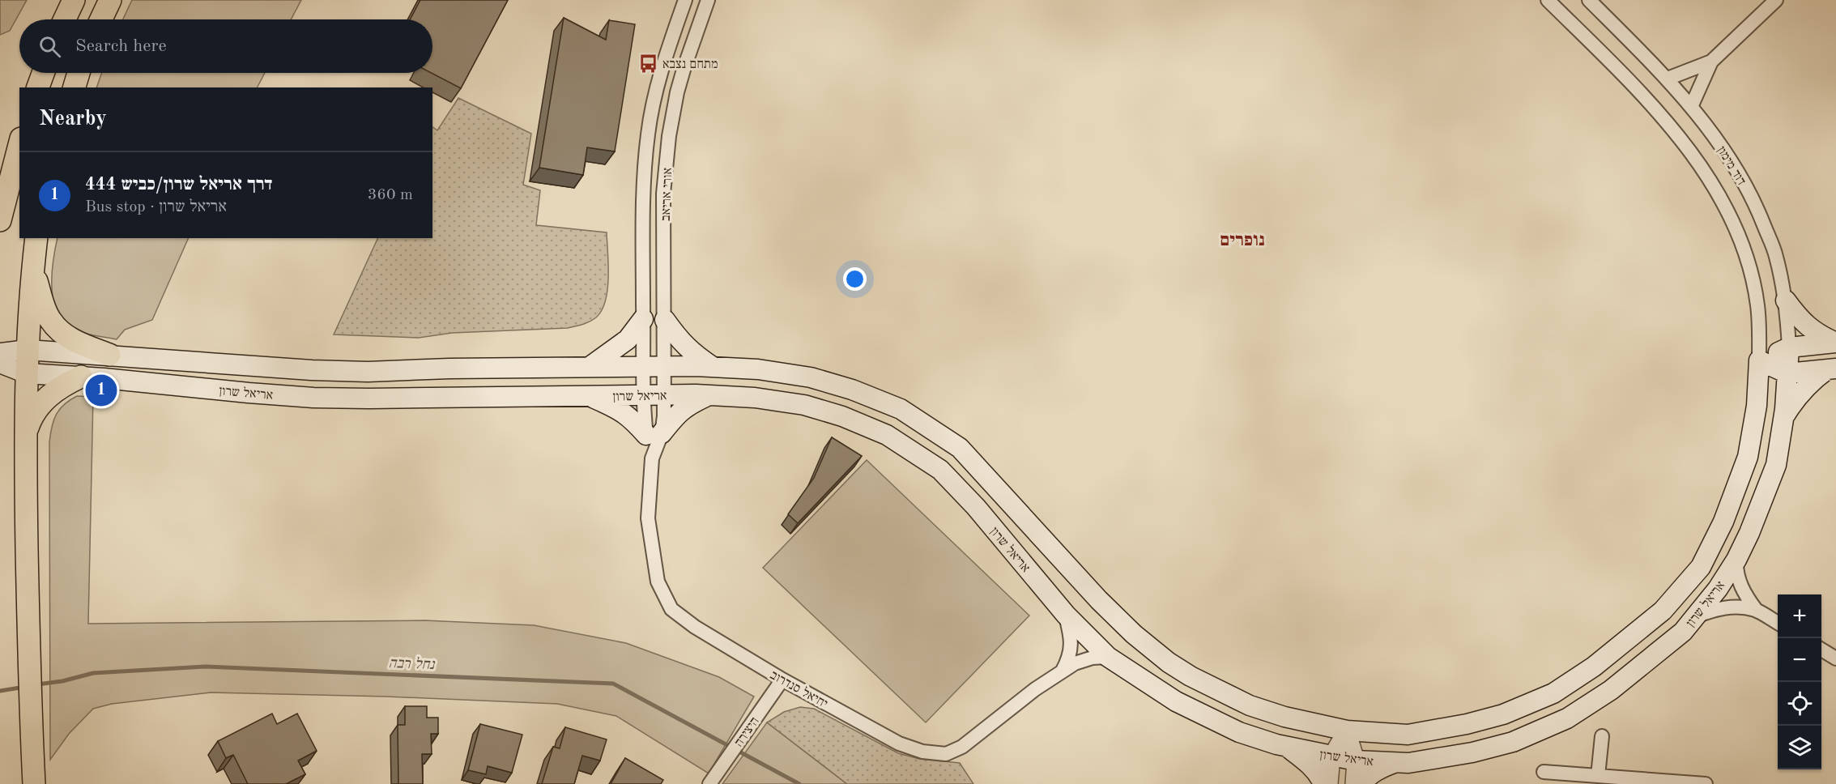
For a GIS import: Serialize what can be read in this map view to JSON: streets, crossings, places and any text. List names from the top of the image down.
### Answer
{
  "streets": {
    "main road": ["דוד מימון", "אריאל שרון"],
    "street": ["אורי אריאב", "יחיאל סנדרוב", "היצירה"]
  },
  "crossings": [
    ["דוד מימון", "אריאל שרון"],
    ["אורי אריאב", "אריאל שרון"],
    ["אורי אריאב", "יחיאל סנדרוב"],
    ["אריאל שרון", "יחיאל סנדרוב"],
    ["יחיאל סנדרוב", "היצירה"]
  ],
  "districts": ["נופרים"],
  "water": ["נחל רבה"],
  "places": {
    "bus stop": ["מתחם נצבא"]
  },
  "page": {
    "search": "Search here",
    "heading": "Nearby",
    "list": [
      {
        "mark": "1",
        "name": "דרך אריאל שרון/כביש 444",
        "note": "Bus stop · אריאל שרון",
        "value": "360 m"
      }
    ],
    "pins": "1",
    "map_buttons": ["+", "−"]
  }
}
